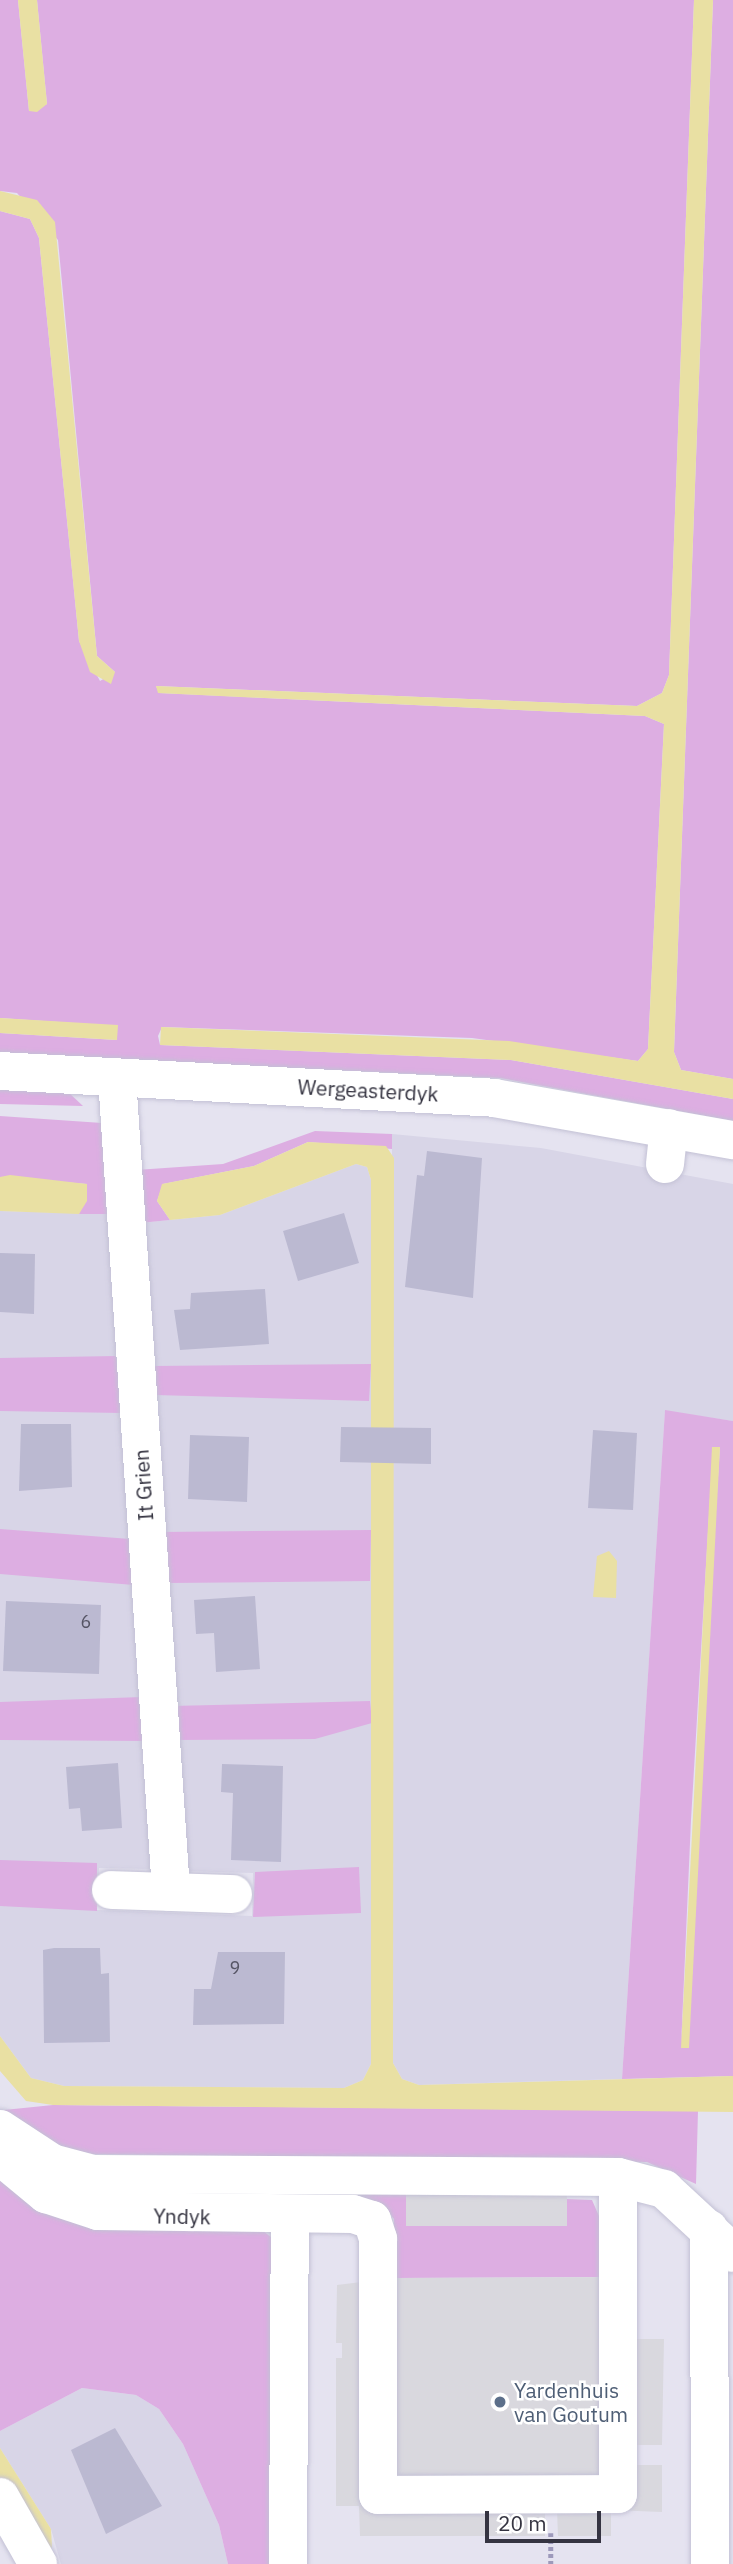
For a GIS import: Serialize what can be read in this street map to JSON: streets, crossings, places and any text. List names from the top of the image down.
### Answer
{
  "streets": {
    "street": ["Wergeasterdyk", "It Grien", "Yndyk"]
  },
  "crossings": [
    ["Wergeasterdyk", "It Grien"]
  ],
  "places": ["Yardenhuis van Goutum"],
  "house_numbers": ["6", "9"],
  "scale_bar": "20 m"
}
